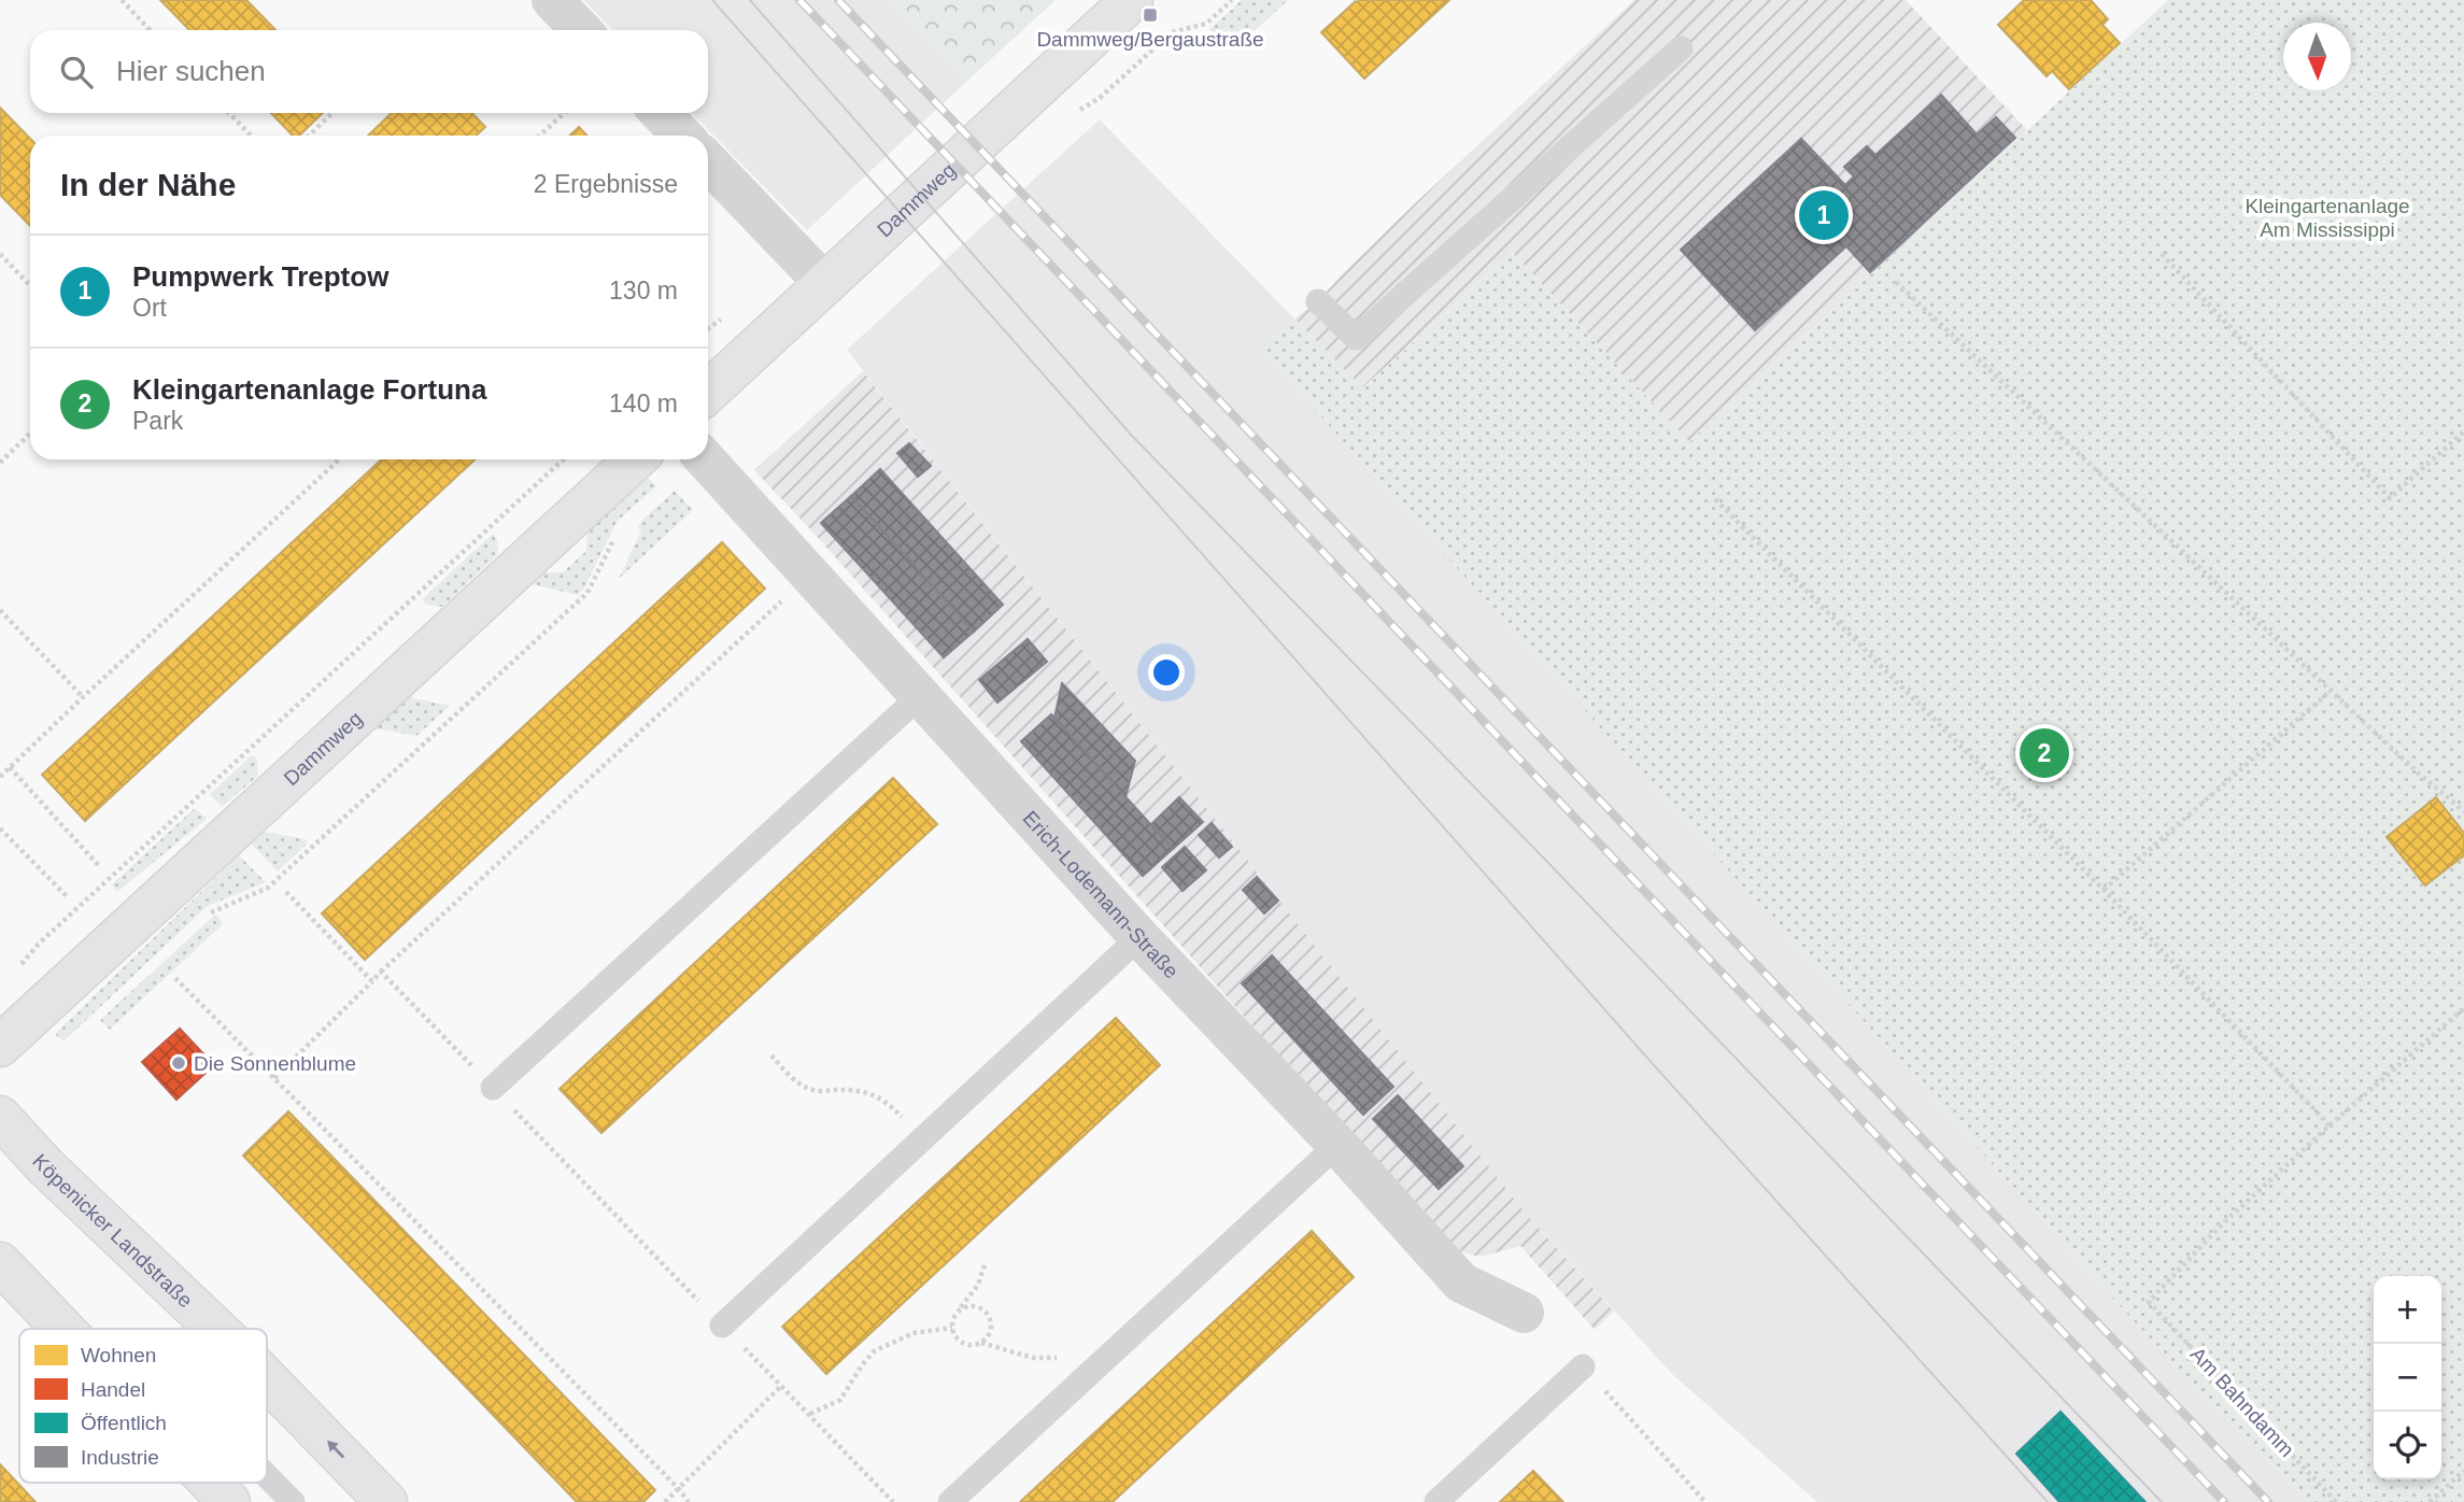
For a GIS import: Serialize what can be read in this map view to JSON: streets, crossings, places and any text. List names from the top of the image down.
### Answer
{
  "streets": {
    "street": ["Dammweg", "Erich-Lodemann-Straße", "Köpenicker Landstraße"],
    "path": ["Am Bahndamm"]
  },
  "one_way": ["Köpenicker Landstraße"],
  "parks": ["Kleingartenanlage Am Mississippi"],
  "places": {
    "transit": ["Dammweg/Bergaustraße"],
    "other": ["Die Sonnenblume"]
  },
  "legend": [
    "Wohnen",
    "Handel",
    "Öffentlich",
    "Industrie"
  ],
  "north": "bottom",
  "page": {
    "search": "Hier suchen",
    "heading": ["In der Nähe", "2 Ergebnisse"],
    "pins": ["1", "2"],
    "list": [
      {
        "mark": "1",
        "name": "Pumpwerk Treptow",
        "note": "Ort",
        "value": "130 m"
      },
      {
        "mark": "2",
        "name": "Kleingartenanlage Fortuna",
        "note": "Park",
        "value": "140 m"
      }
    ],
    "map_buttons": ["+", "−"]
  }
}
